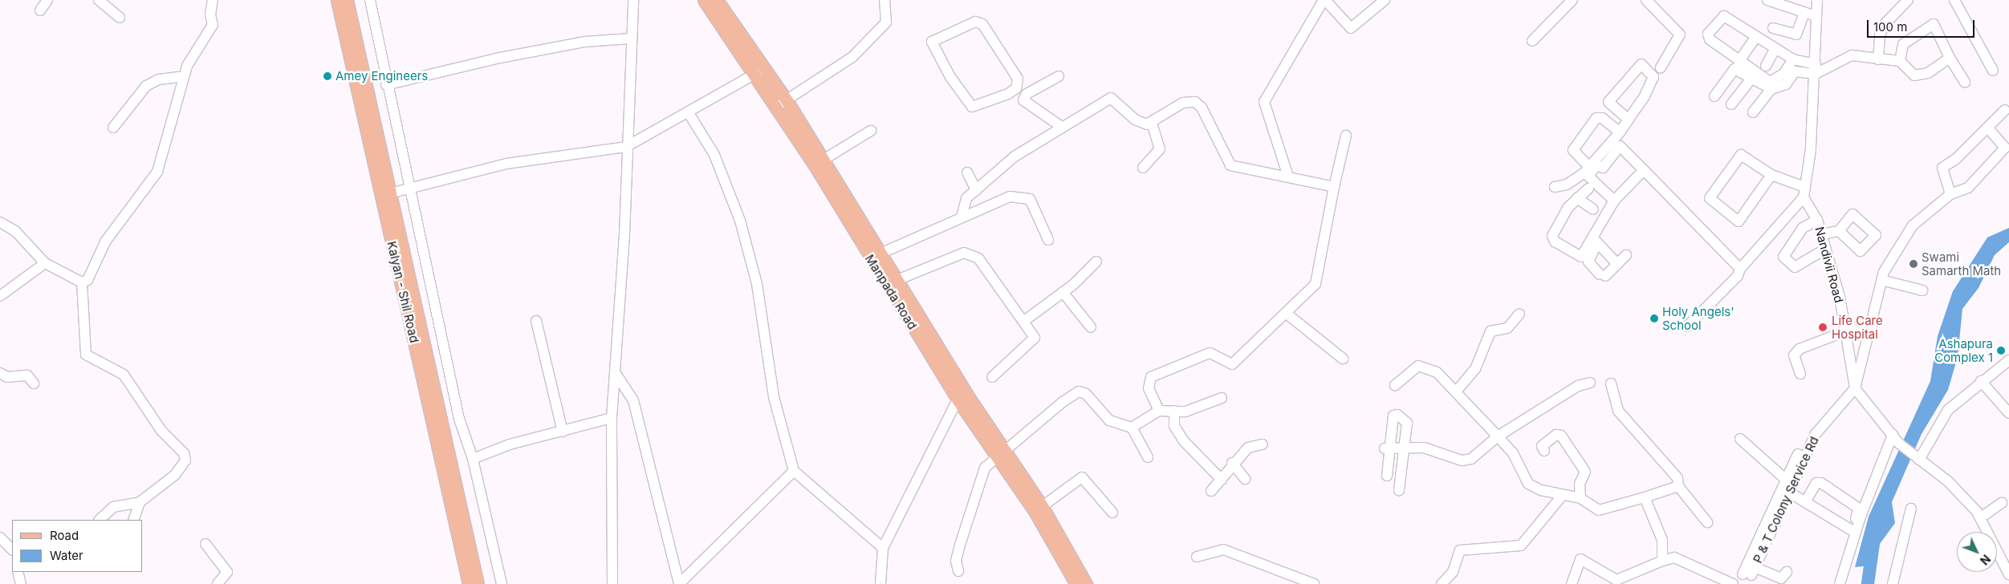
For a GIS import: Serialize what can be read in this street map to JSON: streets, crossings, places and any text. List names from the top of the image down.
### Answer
{
  "streets": {
    "main road": ["Kalyan - Shil Road", "Manpada Road"],
    "street": ["Nandivii Road", "P & T Colony Service Rd"]
  },
  "crossings": [
    ["Nandivii Road", "P & T Colony Service Rd"]
  ],
  "places": [
    "Amey Engineers",
    "Swami Samarth Math",
    "Holy Angels' School",
    "Life Care Hospital",
    "Ashapura Complex 1"
  ],
  "legend": ["Road", "Water"],
  "scale_bar": "100 m",
  "north": "bottom right"
}
